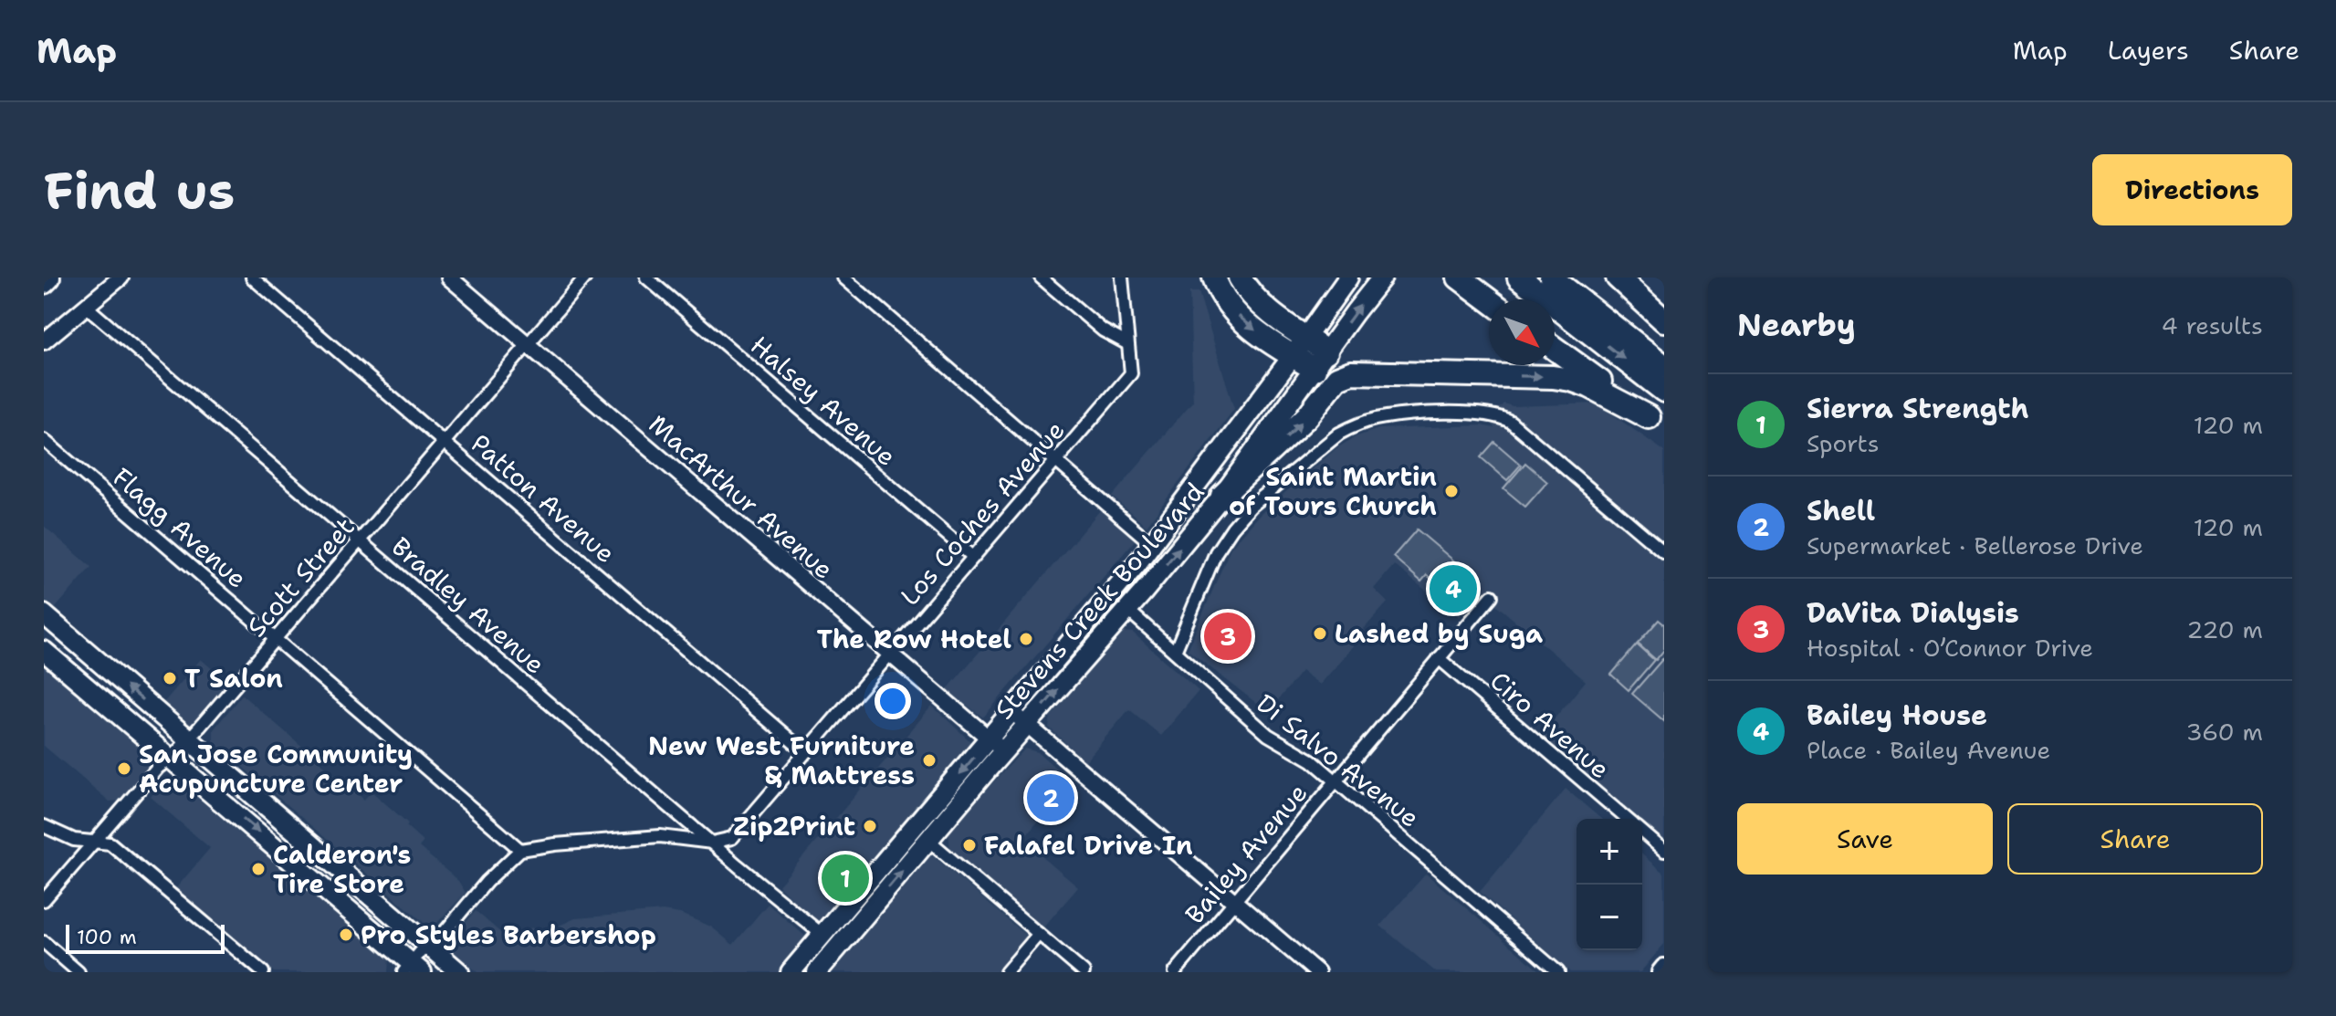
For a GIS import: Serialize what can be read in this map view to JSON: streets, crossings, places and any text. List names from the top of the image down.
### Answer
{
  "streets": {
    "main road": ["Stevens Creek Boulevard"],
    "street": [
      "Halsey Avenue",
      "MacArthur Avenue",
      "Patton Avenue",
      "Los Coches Avenue",
      "Flagg Avenue",
      "Scott Street",
      "Bradley Avenue",
      "Ciro Avenue",
      "Di Salvo Avenue",
      "Bailey Avenue"
    ]
  },
  "crossings": [
    ["Halsey Avenue", "Los Coches Avenue"],
    ["MacArthur Avenue", "Los Coches Avenue"],
    ["MacArthur Avenue", "Scott Street"],
    ["MacArthur Avenue", "Stevens Creek Boulevard"],
    ["Patton Avenue", "Los Coches Avenue"],
    ["Patton Avenue", "Scott Street"],
    ["Los Coches Avenue", "Bradley Avenue"],
    ["Flagg Avenue", "Scott Street"],
    ["Scott Street", "Bradley Avenue"],
    ["Stevens Creek Boulevard", "Bradley Avenue"],
    ["Stevens Creek Boulevard", "Di Salvo Avenue"],
    ["Ciro Avenue", "Bailey Avenue"],
    ["Di Salvo Avenue", "Bailey Avenue"]
  ],
  "places": [
    "Saint Martin of Tours Church",
    "Lashed by Suga",
    "The Row Hotel",
    "T Salon",
    "New West Furniture & Mattress",
    "San Jose Community Acupuncture Center",
    "Zip2Print",
    "Falafel Drive In",
    "Calderon's Tire Store",
    "Pro Styles Barbershop"
  ],
  "scale_bar": "100 m",
  "north": "bottom right",
  "page": {
    "header": "Map",
    "nav": ["Map", "Layers", "Share"],
    "buttons": [
      "Directions",
      ["Save", "Share"]
    ],
    "title": "Find us",
    "heading": ["Nearby", "4 results"],
    "list": [
      {
        "mark": "1",
        "name": "Sierra Strength",
        "note": "Sports",
        "value": "120 m"
      },
      {
        "mark": "2",
        "name": "Shell",
        "note": "Supermarket · Bellerose Drive",
        "value": "120 m"
      },
      {
        "mark": "3",
        "name": "DaVita Dialysis",
        "note": "Hospital · O’Connor Drive",
        "value": "220 m"
      },
      {
        "mark": "4",
        "name": "Bailey House",
        "note": "Place · Bailey Avenue",
        "value": "360 m"
      }
    ],
    "pins": [
      "4",
      "3",
      "2",
      "1"
    ],
    "map_buttons": ["+", "−"],
    "scale": "100 m"
  }
}
